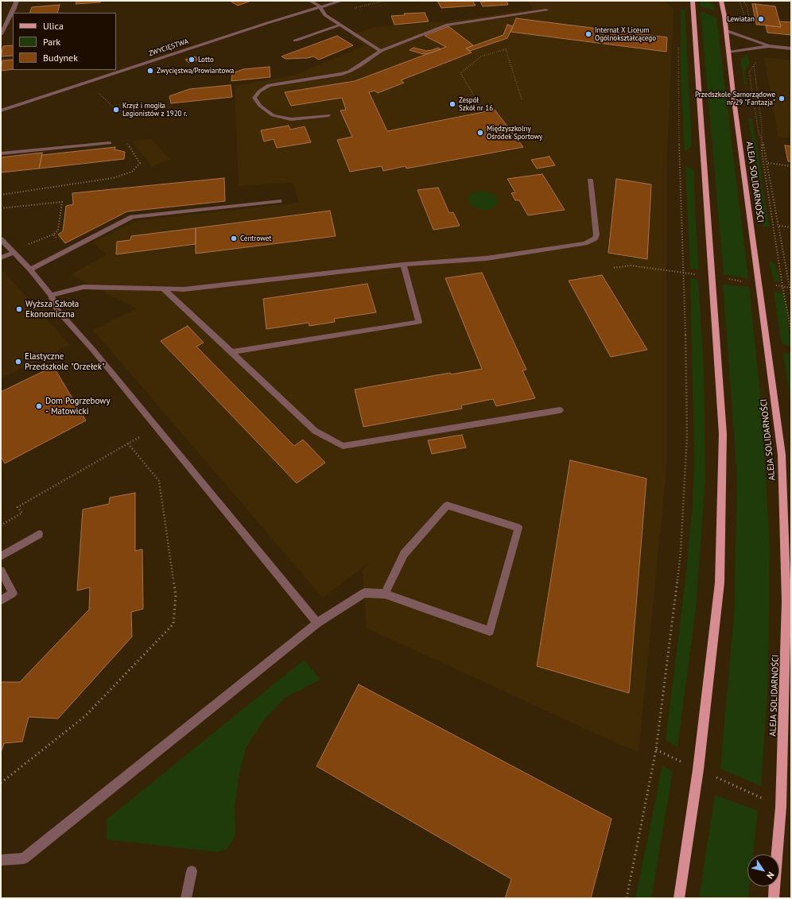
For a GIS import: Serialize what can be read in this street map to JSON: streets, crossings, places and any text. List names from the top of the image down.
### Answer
{
  "streets": {
    "main road": ["ALEJA SOLIDARNOŚCI"],
    "street": ["ZWYCIĘSTWA"]
  },
  "places": [
    "Lewiatan",
    "Internat X Liceum Ogólnokształcącego",
    "Lotto",
    "Zwycięstwa/Prowiantowa",
    "Przedszkole Samorządowe nr 29 \"Fantazja\"",
    "Zespół Szkół nr 16",
    "Krzyż i mogiła Legionistów z 1920 r.",
    "Międzyszkolny Ośrodek Sportowy",
    "Centrowet",
    "Wyższa Szkoła Ekonomiczna",
    "Elastyczne Przedszkole \"Orzełek\"",
    "Dom Pogrzebowy - Matowicki"
  ],
  "legend": ["Ulica", "Park", "Budynek"],
  "north": "bottom right"
}
